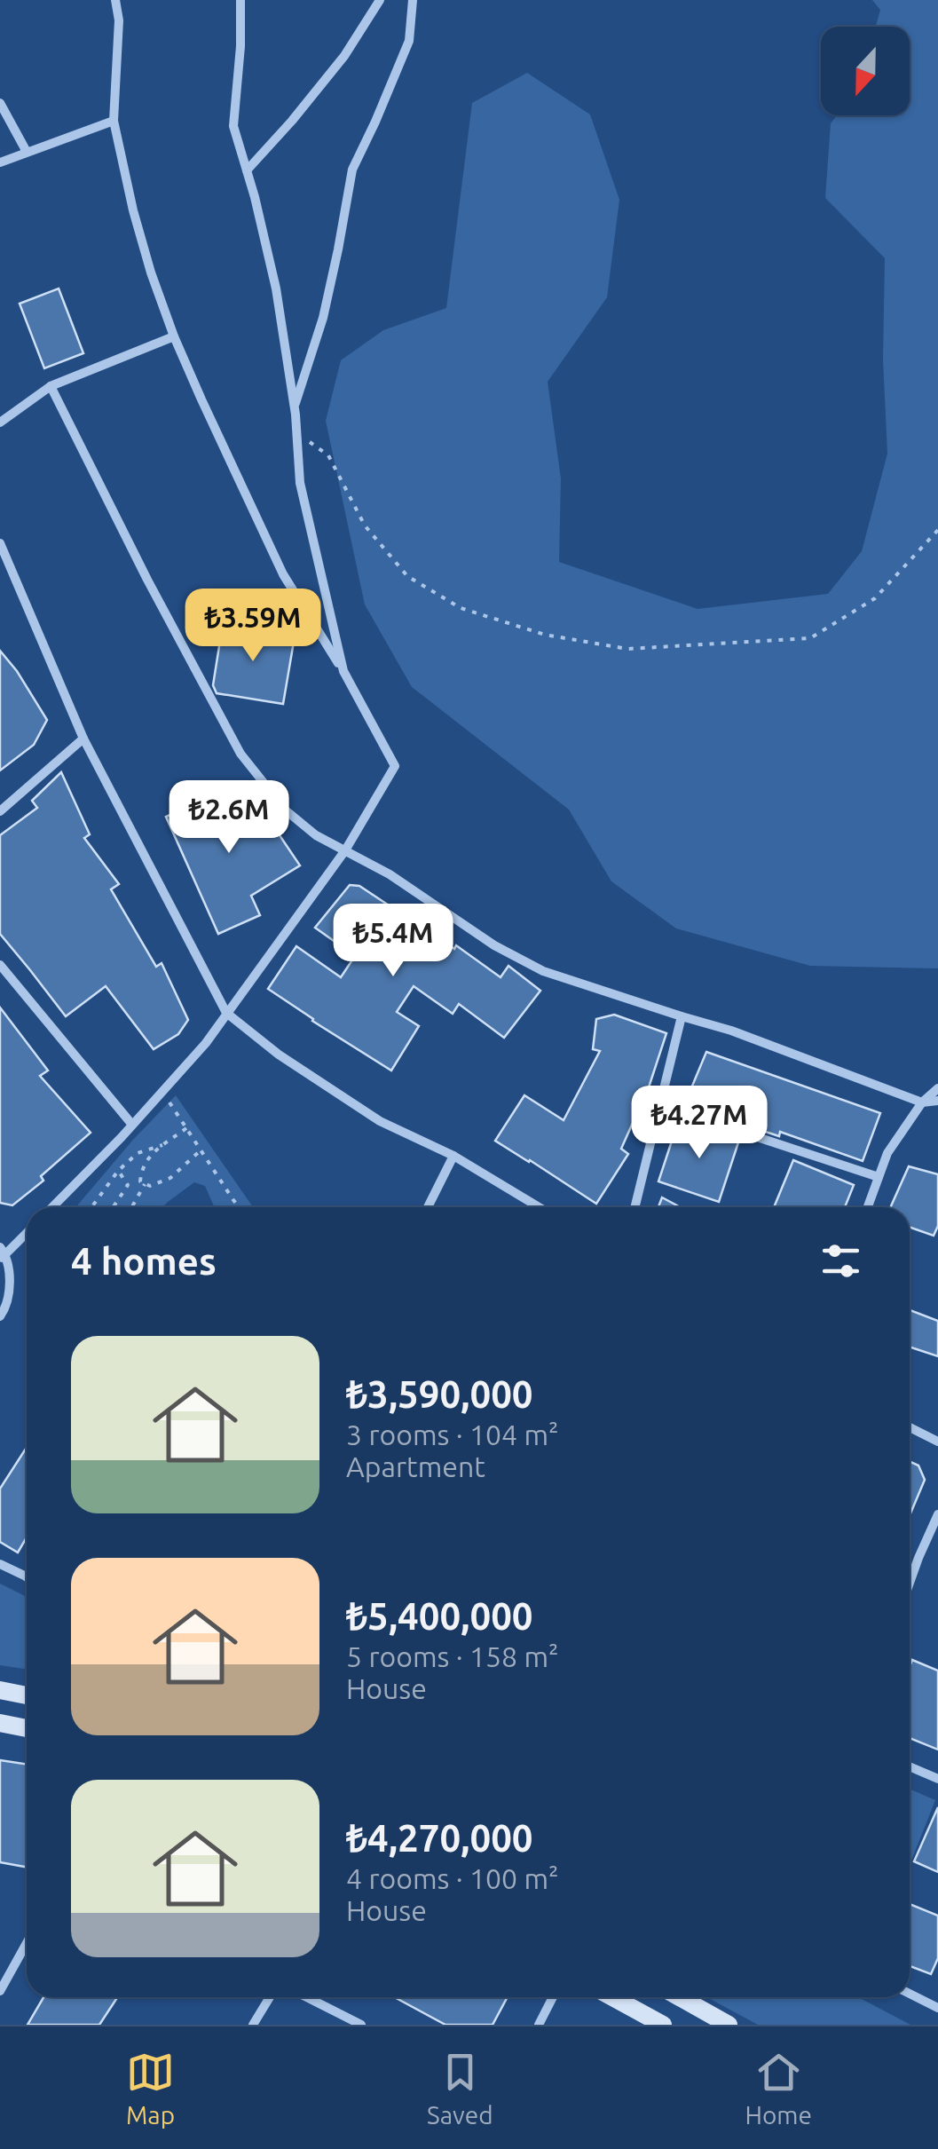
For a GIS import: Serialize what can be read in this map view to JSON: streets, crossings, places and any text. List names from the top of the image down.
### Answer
{
  "north": "bottom",
  "page": {
    "price": [
      "₺3.59M",
      "₺2.6M",
      "₺5.4M",
      "₺4.27M"
    ],
    "heading": "4 homes",
    "list": [
      {
        "name": "₺3,590,000",
        "note": "3 rooms · 104 m² · Apartment"
      },
      {
        "name": "₺5,400,000",
        "note": "5 rooms · 158 m² · House"
      },
      {
        "name": "₺4,270,000",
        "note": "4 rooms · 100 m² · House"
      }
    ],
    "tabs": ["Map", "Saved", "Home"]
  }
}
